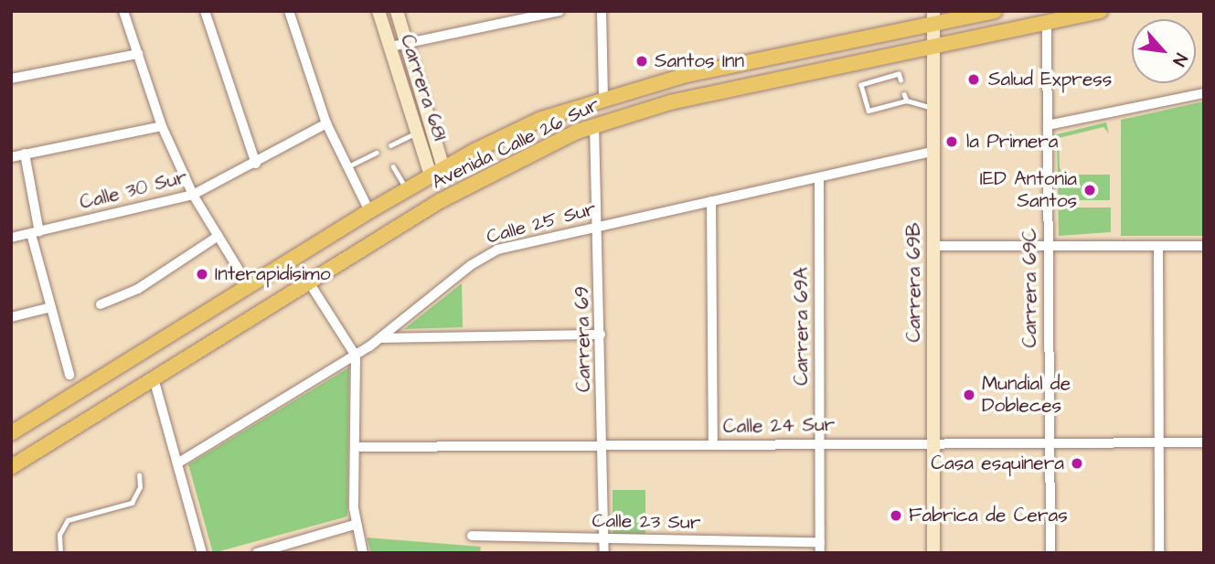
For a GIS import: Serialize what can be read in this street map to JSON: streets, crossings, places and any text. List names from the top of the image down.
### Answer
{
  "streets": {
    "main road": ["Avenida Calle 26 Sur"],
    "street": [
      "Carrera 68I",
      "Calle 30 Sur",
      "Calle 25 Sur",
      "Carrera 69B",
      "Carrera 69C",
      "Carrera 69A",
      "Carrera 69",
      "Calle 24 Sur",
      "Calle 23 Sur"
    ]
  },
  "crossings": [
    ["Carrera 68I", "Avenida Calle 26 Sur"],
    ["Avenida Calle 26 Sur", "Carrera 69B"],
    ["Avenida Calle 26 Sur", "Carrera 69C"],
    ["Avenida Calle 26 Sur", "Carrera 69"],
    ["Calle 25 Sur", "Carrera 69B"],
    ["Calle 25 Sur", "Carrera 69A"],
    ["Calle 25 Sur", "Carrera 69"],
    ["Carrera 69B", "Calle 24 Sur"],
    ["Carrera 69C", "Calle 24 Sur"],
    ["Carrera 69A", "Calle 24 Sur"],
    ["Carrera 69A", "Calle 23 Sur"],
    ["Carrera 69", "Calle 24 Sur"],
    ["Carrera 69", "Calle 23 Sur"]
  ],
  "places": [
    "Santos Inn",
    "Salud Express",
    "la Primera",
    "IED Antonia Santos",
    "Interapidísimo",
    "Mundial de Dobleces",
    "Casa esquinera",
    "Fabrica de Ceras"
  ],
  "north": "bottom right"
}
